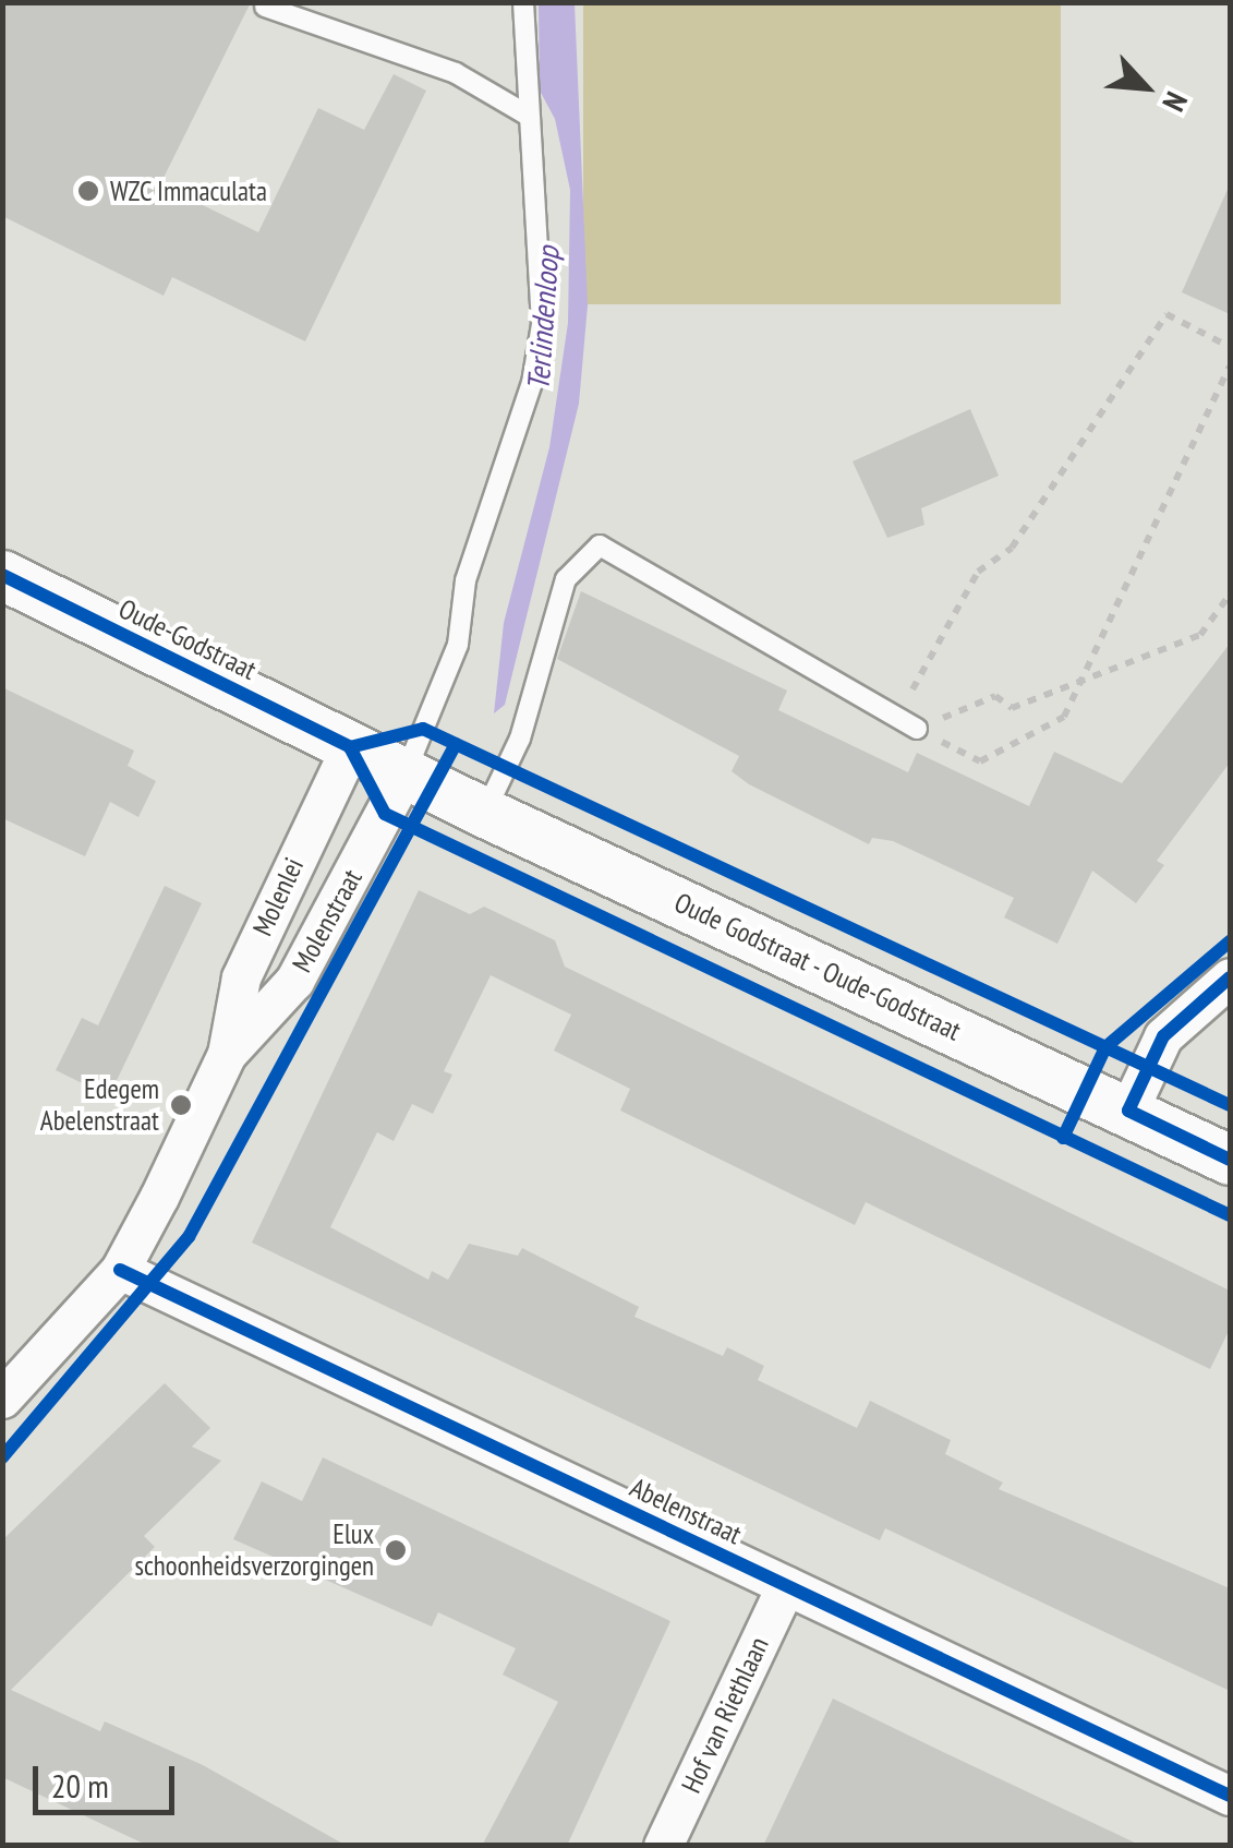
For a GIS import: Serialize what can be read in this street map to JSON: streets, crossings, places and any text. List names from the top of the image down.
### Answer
{
  "streets": {
    "street": [
      "Oude-Godstraat",
      "Molenlei",
      "Molenstraat",
      "Oude Godstraat - Oude-Godstraat",
      "Abelenstraat",
      "Hof van Riethlaan"
    ]
  },
  "crossings": [
    ["Oude-Godstraat", "Molenlei"],
    ["Oude-Godstraat", "Molenstraat"],
    ["Oude-Godstraat", "Oude Godstraat - Oude-Godstraat"],
    ["Molenlei", "Molenstraat"],
    ["Molenstraat", "Oude Godstraat - Oude-Godstraat"],
    ["Abelenstraat", "Hof van Riethlaan"]
  ],
  "water": ["Terlindenloop"],
  "places": ["WZC Immaculata", "Edegem Abelenstraat", "Elux schoonheidsverzorgingen"],
  "scale_bar": "20 m",
  "north": "bottom right"
}
